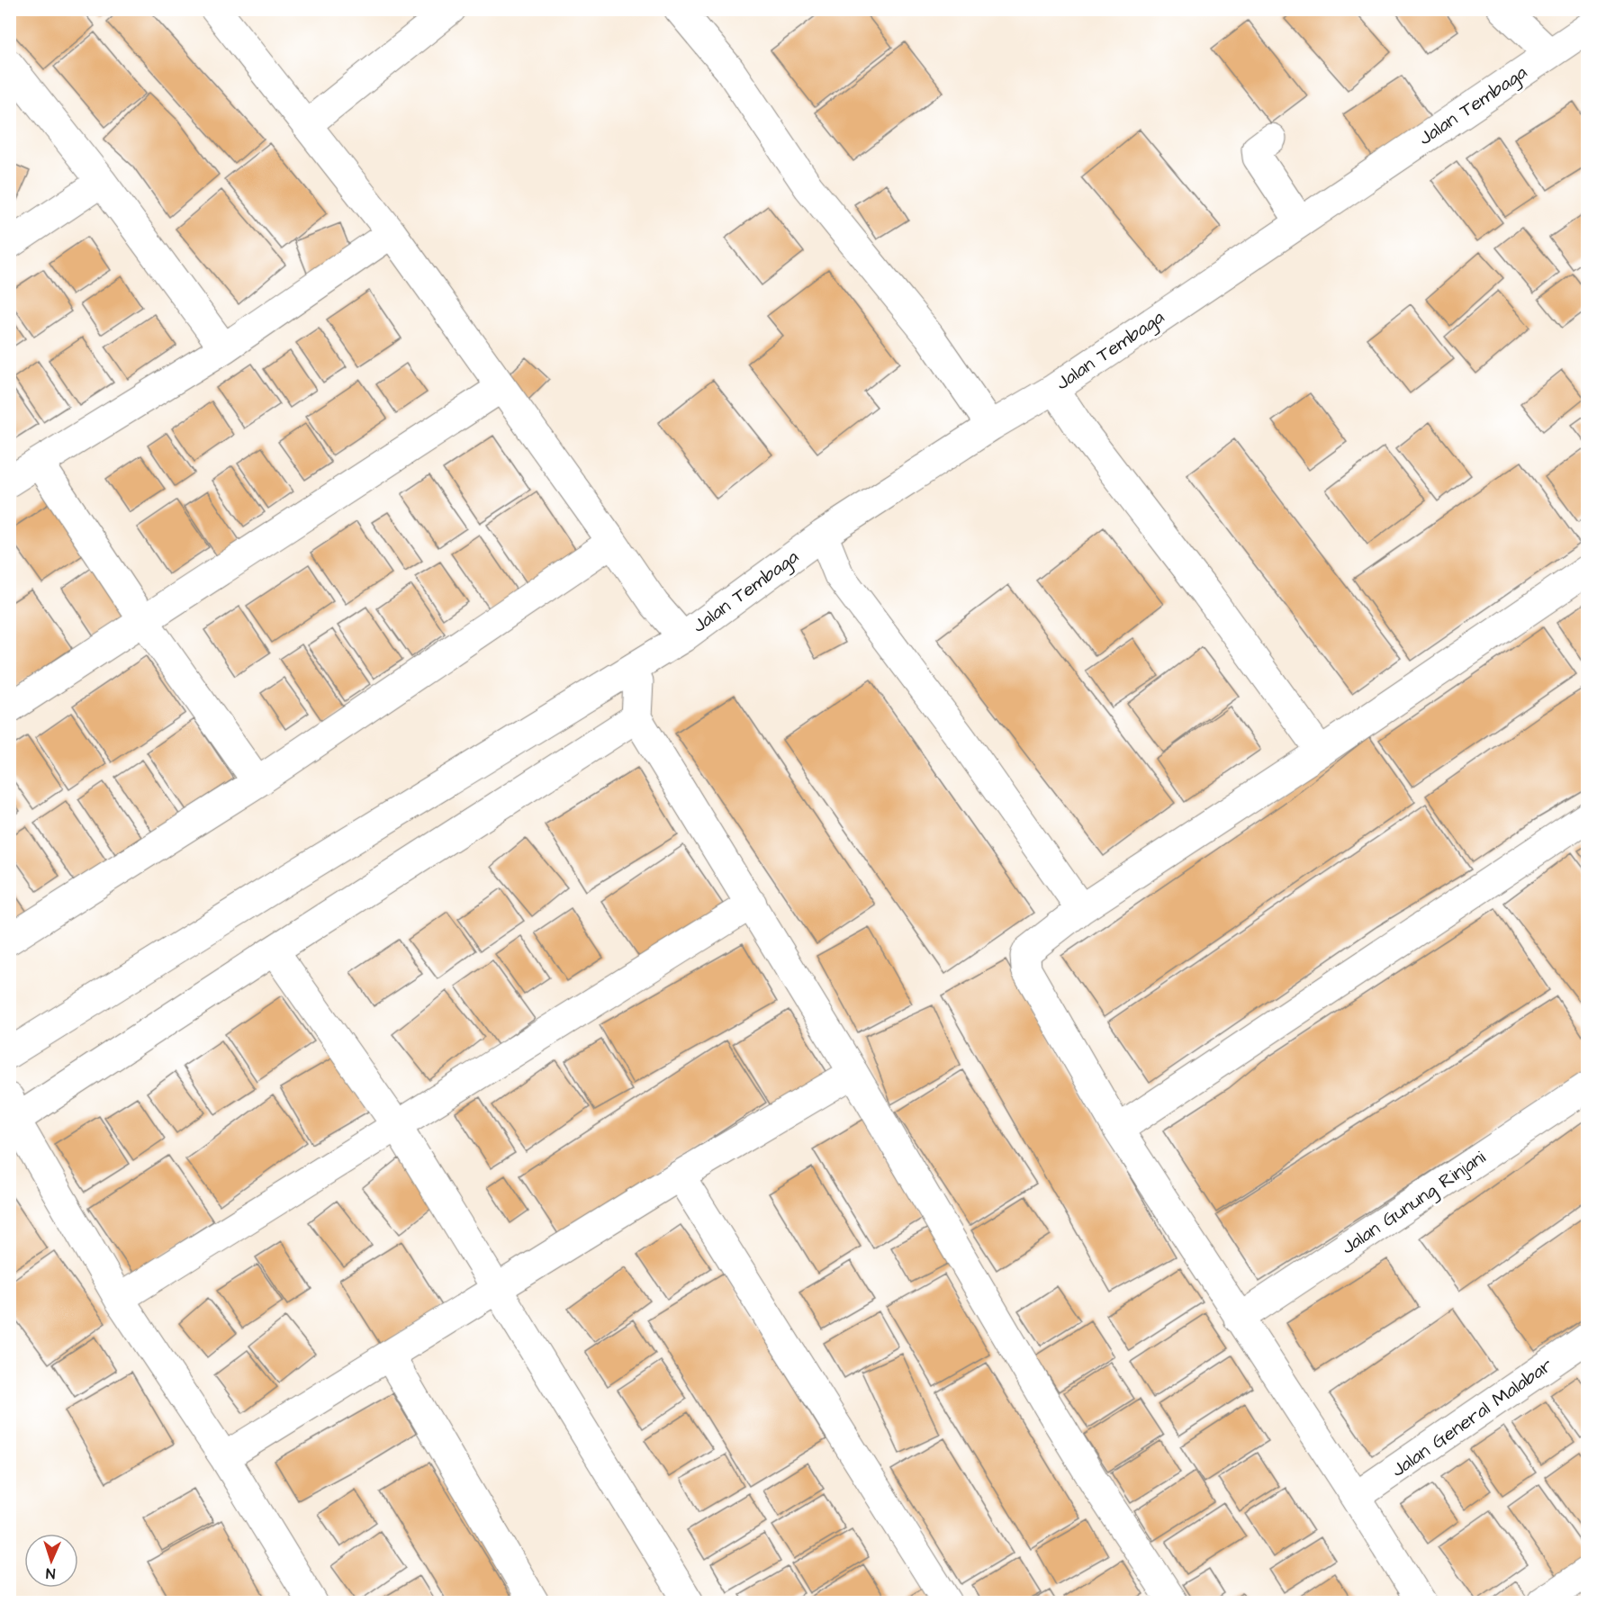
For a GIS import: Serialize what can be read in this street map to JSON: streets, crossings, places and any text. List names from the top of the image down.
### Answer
{
  "streets": {
    "street": ["Jalan Tembaga", "Jalan Gunung Rinjani", "Jalan General Malabar"]
  },
  "north": "bottom"
}
